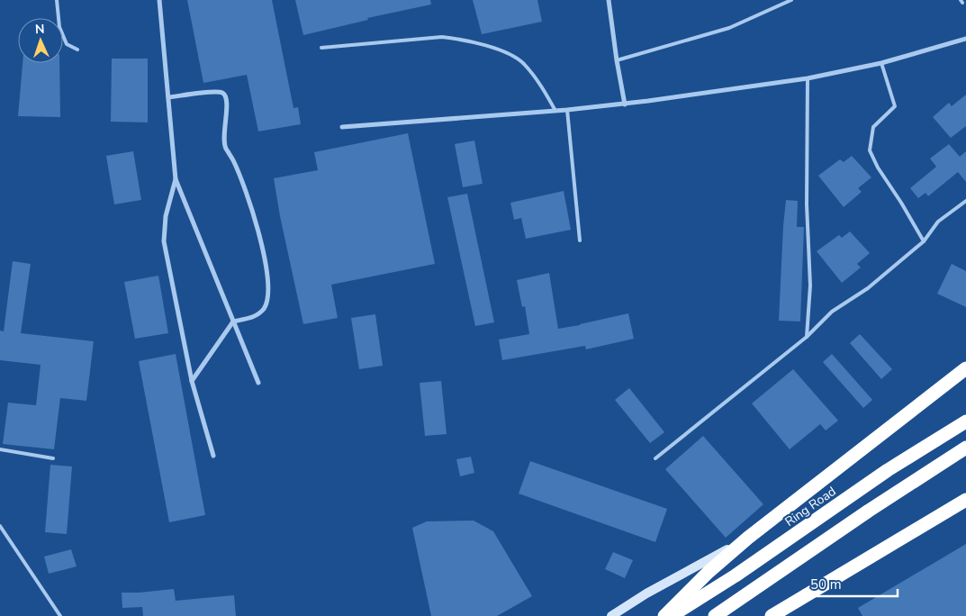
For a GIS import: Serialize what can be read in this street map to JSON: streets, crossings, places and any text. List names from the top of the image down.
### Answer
{
  "streets": {
    "highway": ["Ring Road"]
  },
  "scale_bar": "50 m",
  "north": "top"
}
